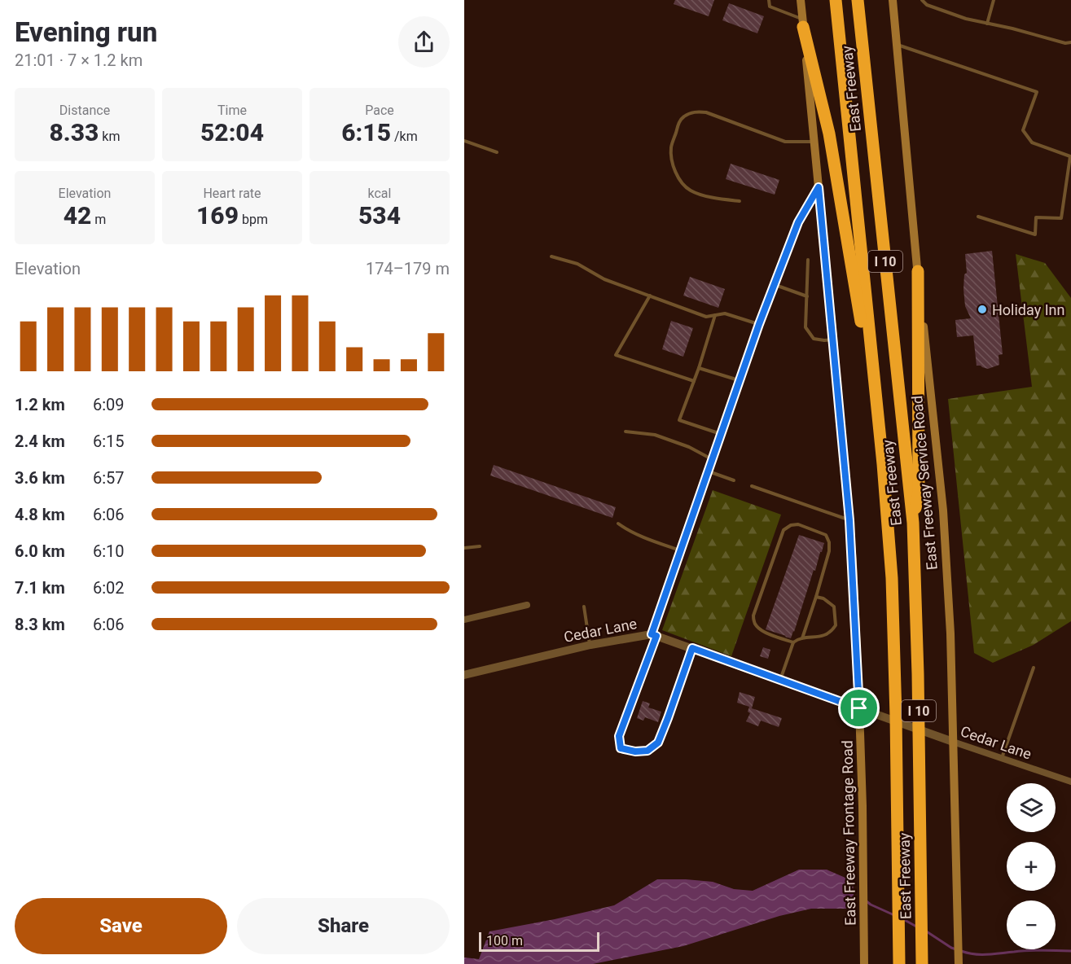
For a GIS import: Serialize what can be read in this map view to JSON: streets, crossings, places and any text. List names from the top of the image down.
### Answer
{
  "streets": {
    "highway": ["East Freeway", "I 10"],
    "main road": ["East Freeway Service Road", "East Freeway Frontage Road"],
    "street": ["Cedar Lane"]
  },
  "crossings": [
    ["East Freeway Service Road", "Cedar Lane"],
    ["Cedar Lane", "East Freeway Frontage Road"]
  ],
  "places": ["Holiday Inn"],
  "scale_bar": "100 m",
  "page": {
    "heading": ["Evening run", "21:01 · 7 × 1.2 km"],
    "stats": [
      ["Distance", "8.33 km"],
      ["Time", "52:04"],
      ["Pace", "6:15 /km"],
      ["Elevation", "42 m"],
      ["Heart rate", "169 bpm"],
      ["kcal", "534"]
    ],
    "chart": ["Elevation", "174–179 m"],
    "list": [
      {
        "name": "1.2 km",
        "note": "6:09"
      },
      {
        "name": "2.4 km",
        "note": "6:15"
      },
      {
        "name": "3.6 km",
        "note": "6:57"
      },
      {
        "name": "4.8 km",
        "note": "6:06"
      },
      {
        "name": "6.0 km",
        "note": "6:10"
      },
      {
        "name": "7.1 km",
        "note": "6:02"
      },
      {
        "name": "8.3 km",
        "note": "6:06"
      }
    ],
    "map_buttons": ["+", "−"],
    "buttons": ["Save", "Share"],
    "scale": "100 m"
  }
}
